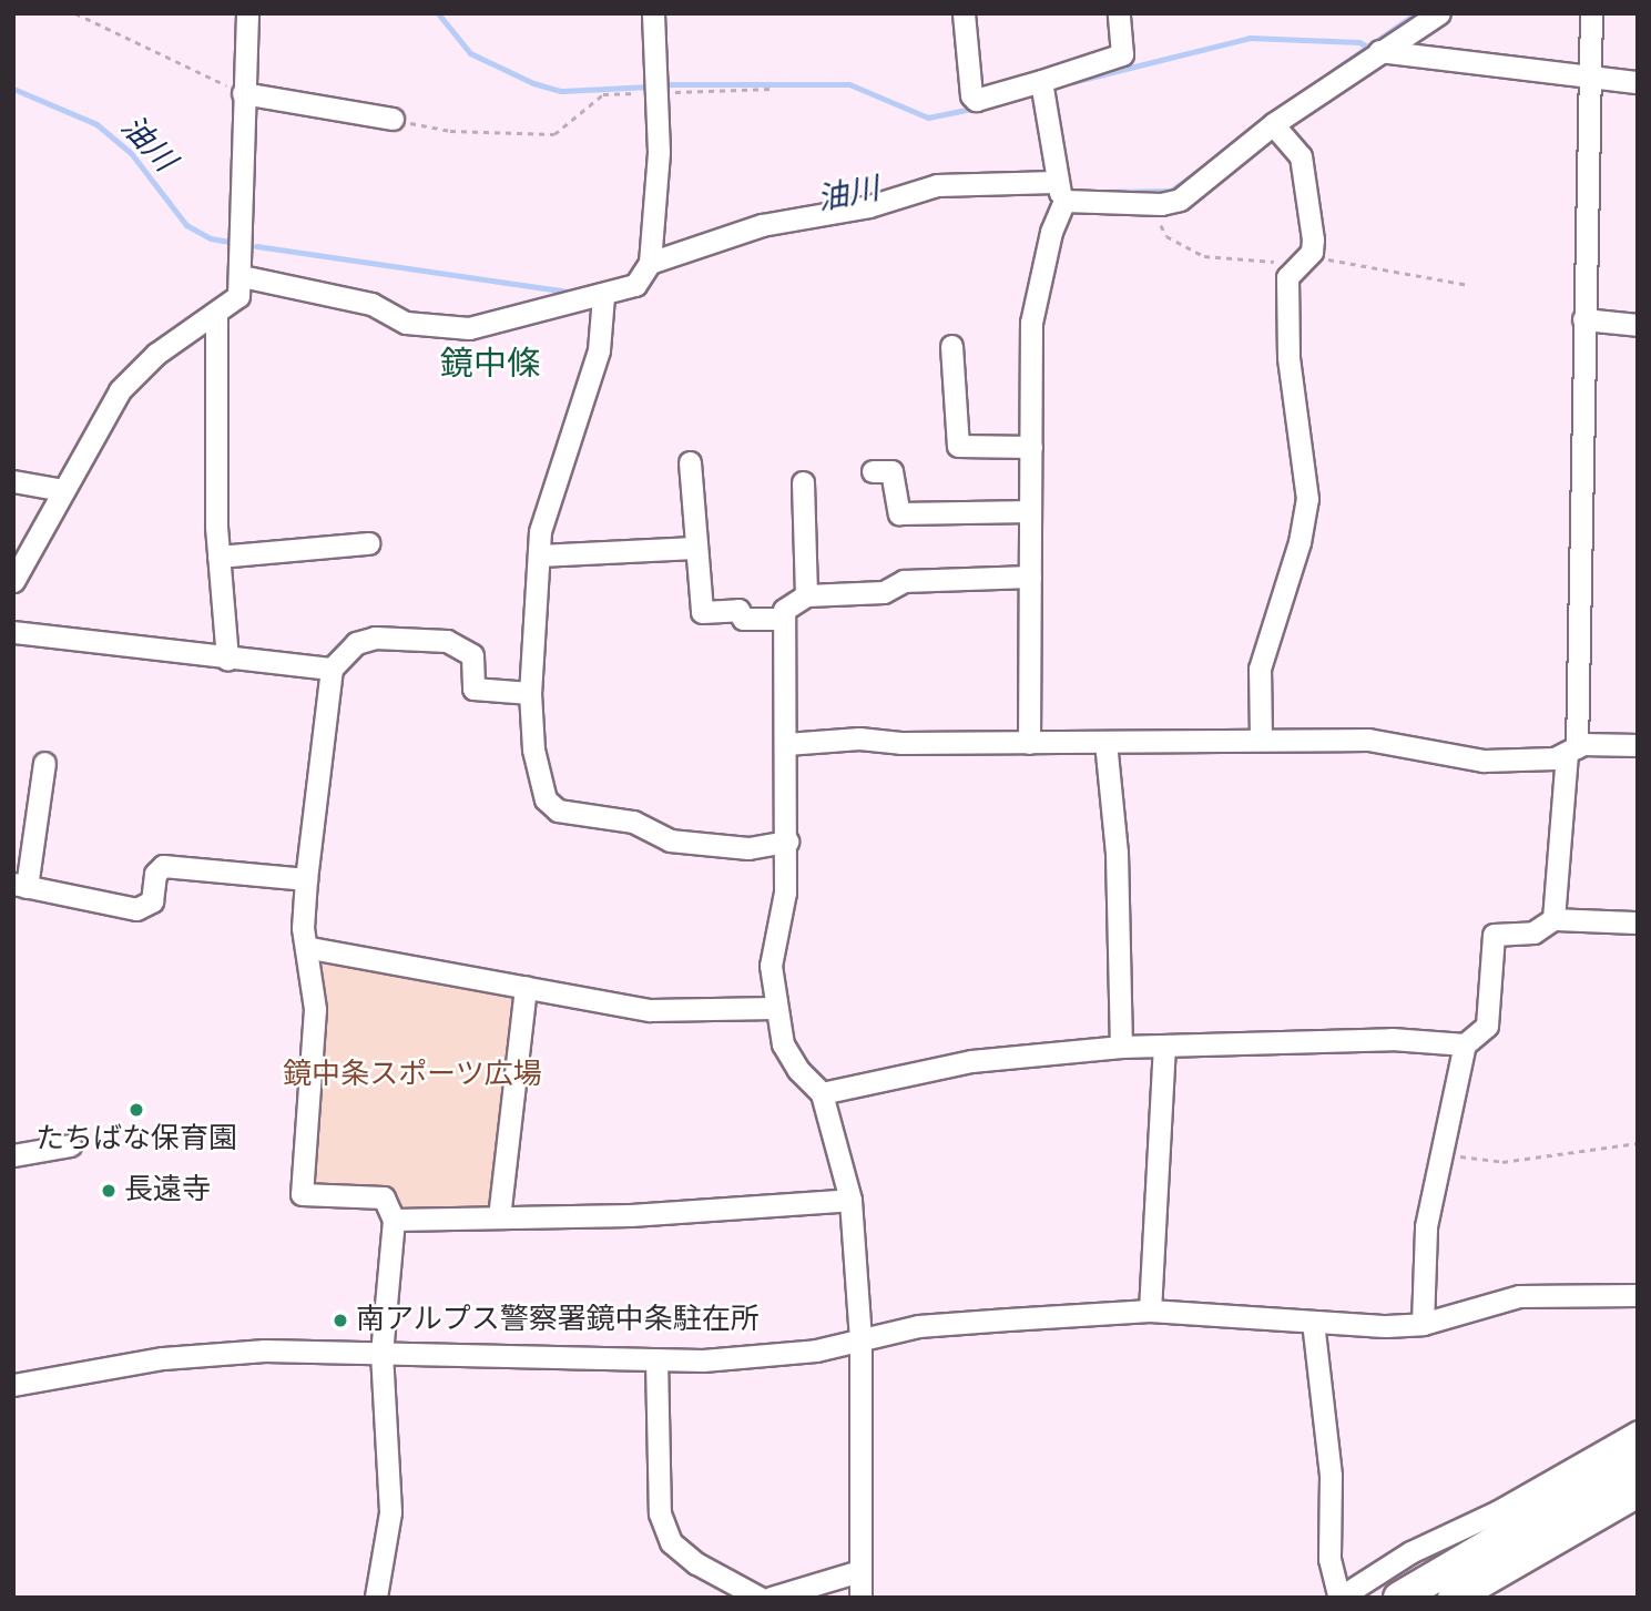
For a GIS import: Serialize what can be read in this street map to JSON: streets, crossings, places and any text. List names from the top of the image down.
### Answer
{
  "districts": ["鏡中條"],
  "water": ["油川"],
  "parks": ["鏡中条スポーツ広場"],
  "places": ["たちばな保育園", "長遠寺", "南アルプス警察署鏡中条駐在所"]
}
